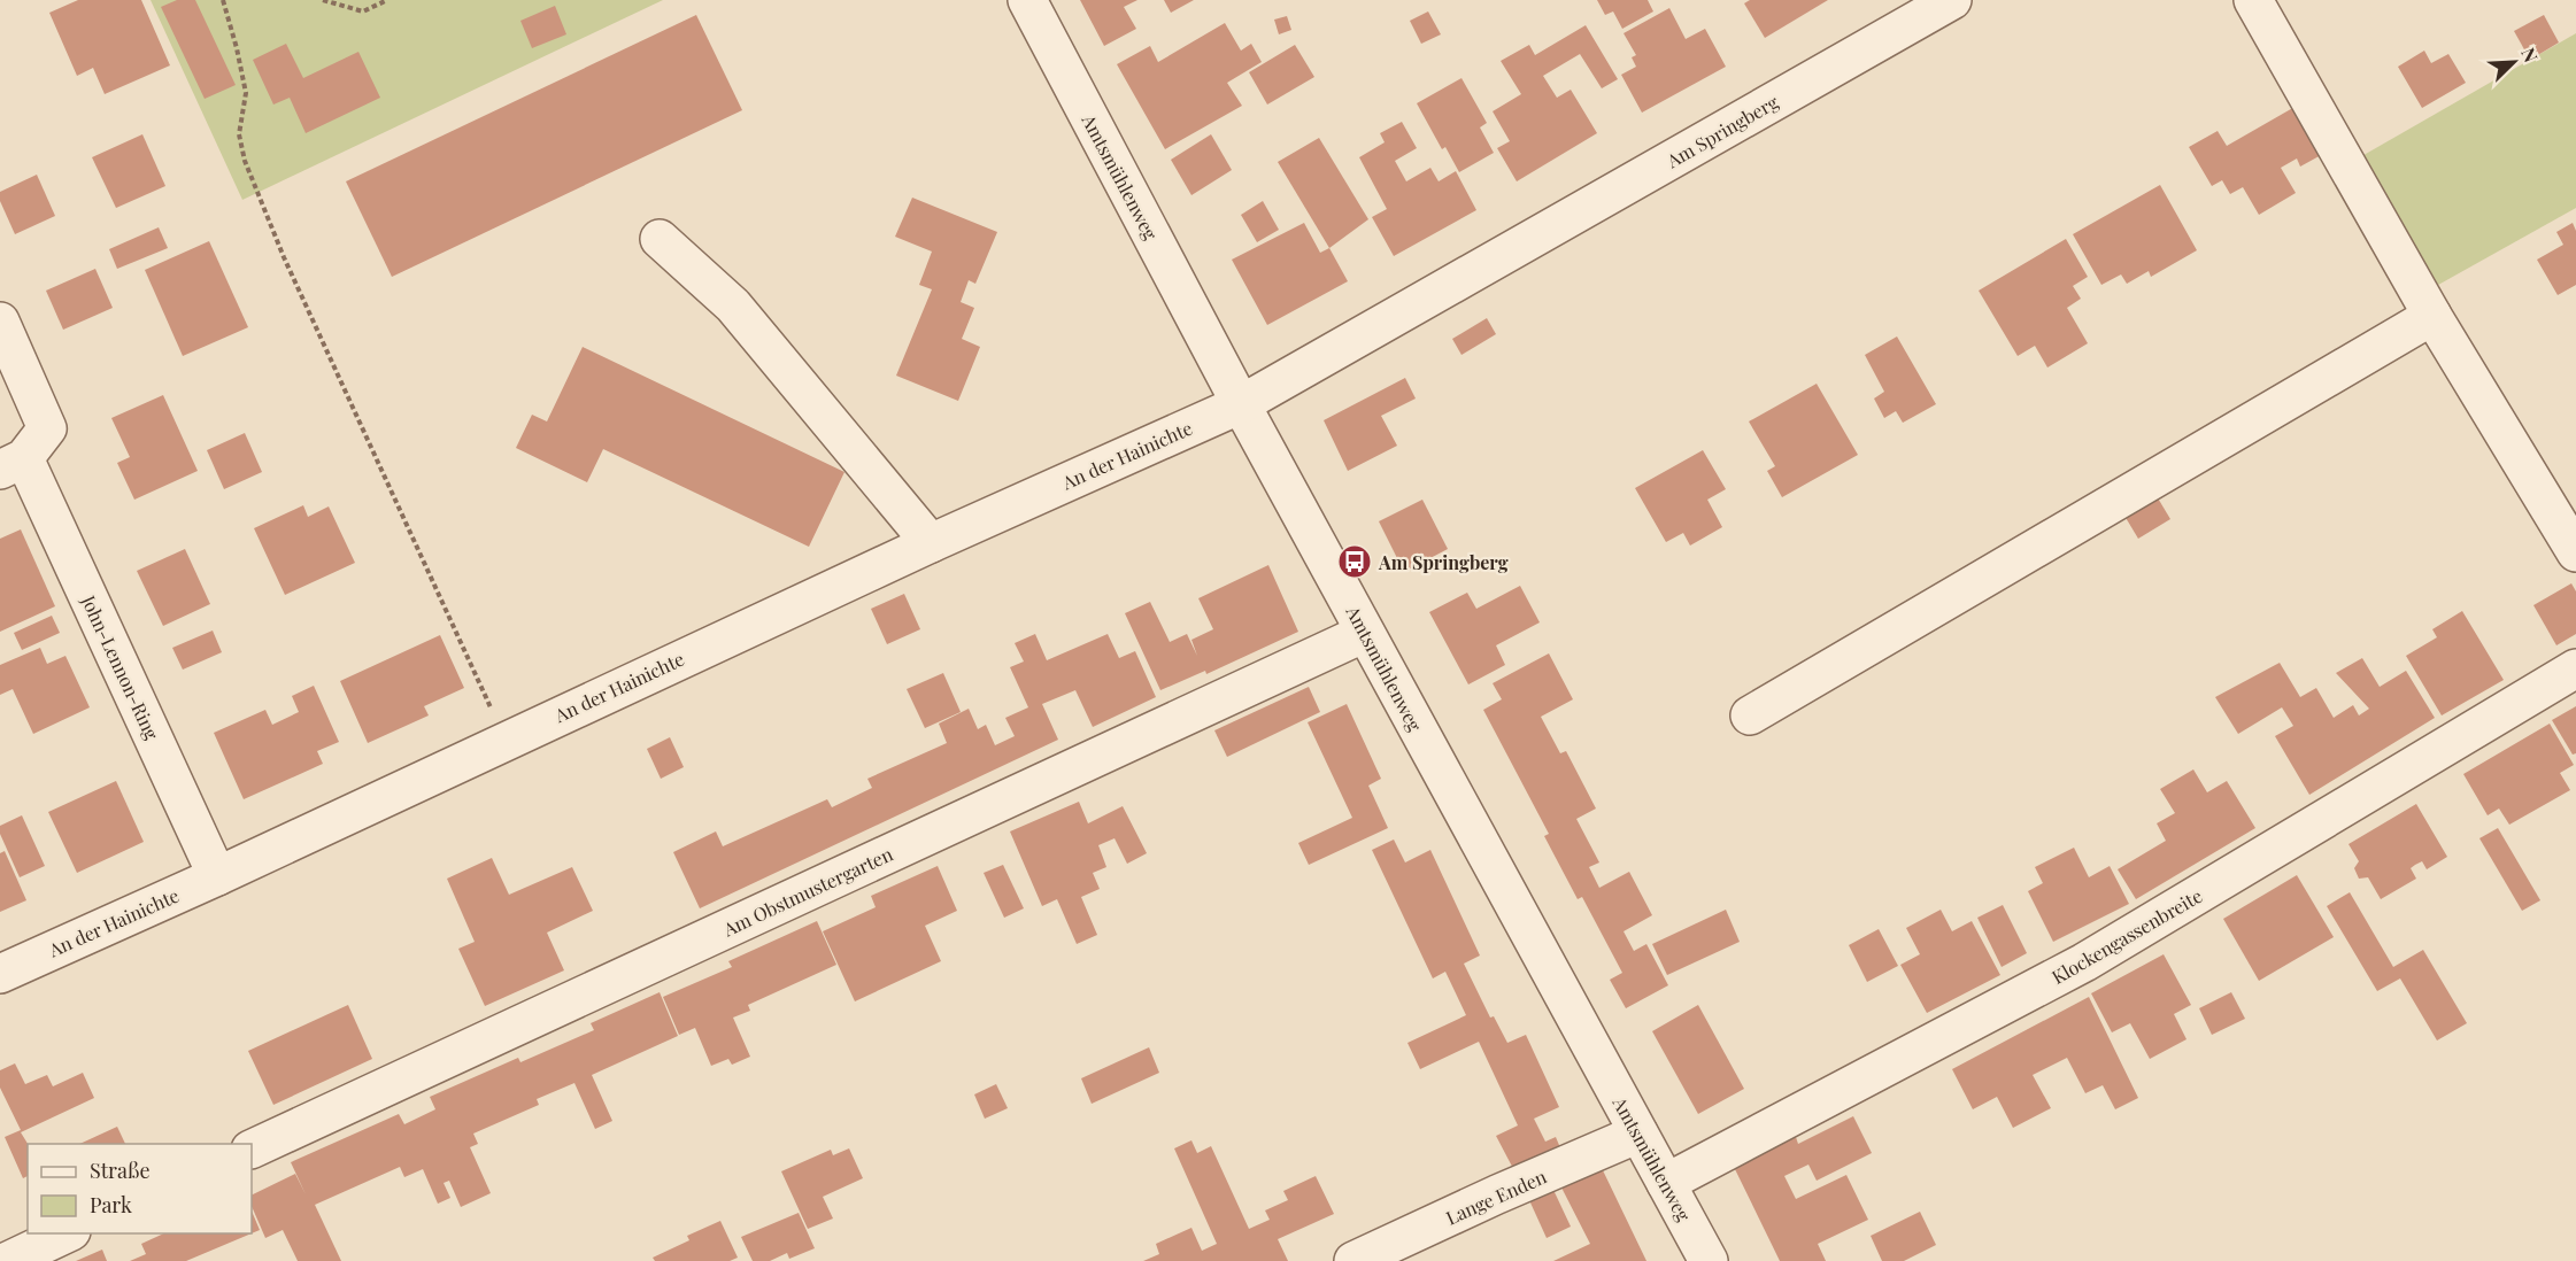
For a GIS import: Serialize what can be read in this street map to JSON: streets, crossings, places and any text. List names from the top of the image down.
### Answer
{
  "streets": {
    "street": [
      "Am Springberg",
      "Amtsmühlenweg",
      "An der Hainichte",
      "John-Lennon-Ring",
      "Am Obstmustergarten",
      "Klockengassenbreite",
      "Lange Enden"
    ]
  },
  "crossings": [
    ["Am Springberg", "Amtsmühlenweg"],
    ["Am Springberg", "An der Hainichte"],
    ["Amtsmühlenweg", "An der Hainichte"],
    ["Amtsmühlenweg", "Am Obstmustergarten"],
    ["Amtsmühlenweg", "Klockengassenbreite"],
    ["Amtsmühlenweg", "Lange Enden"],
    ["An der Hainichte", "John-Lennon-Ring"]
  ],
  "places": {
    "bus stop": ["Am Springberg"]
  },
  "legend": ["Straße", "Park"],
  "north": "top right"
}
